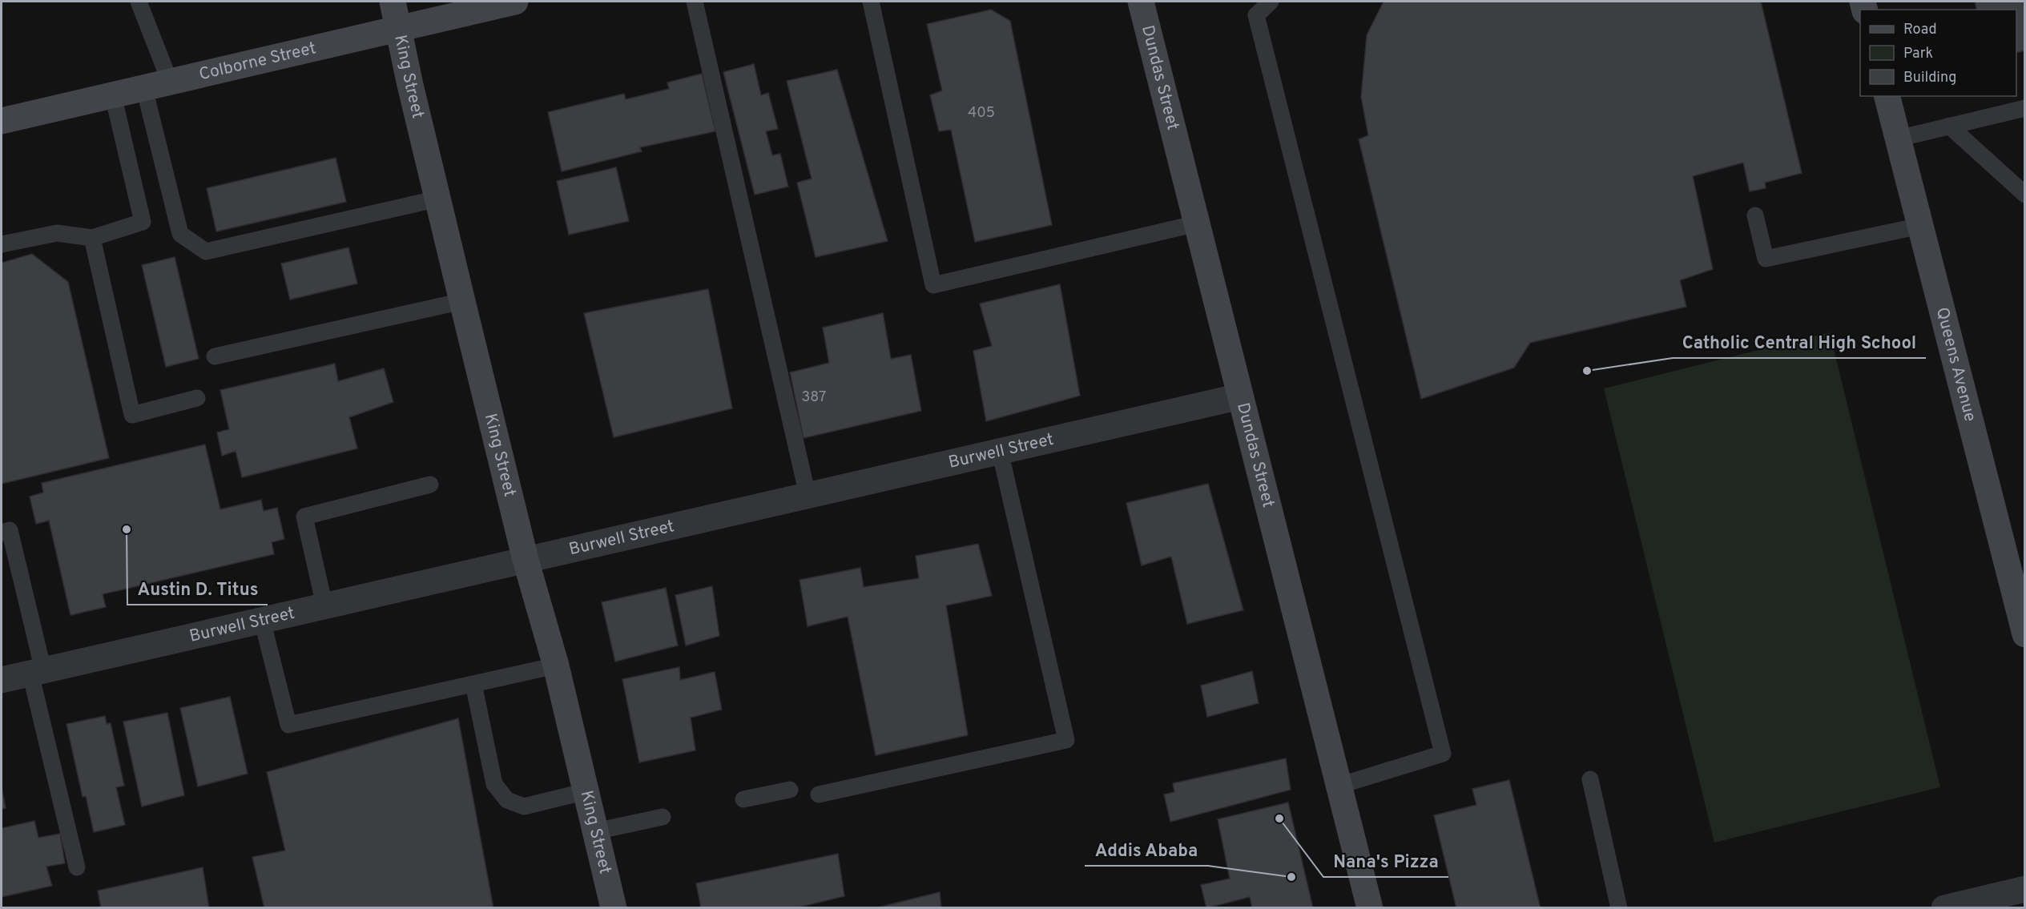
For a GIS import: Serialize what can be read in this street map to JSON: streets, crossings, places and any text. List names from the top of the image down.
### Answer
{
  "streets": {
    "main road": [
      "Colborne Street",
      "King Street",
      "Dundas Street",
      "Queens Avenue"
    ],
    "street": ["Burwell Street"]
  },
  "crossings": [
    ["Colborne Street", "King Street"],
    ["King Street", "Burwell Street"],
    ["Dundas Street", "Burwell Street"]
  ],
  "places": [
    "Catholic Central High School",
    "Austin D. Titus",
    "Nana's Pizza",
    "Addis Ababa"
  ],
  "house_numbers": ["405", "387"],
  "legend": ["Road", "Park", "Building"]
}
